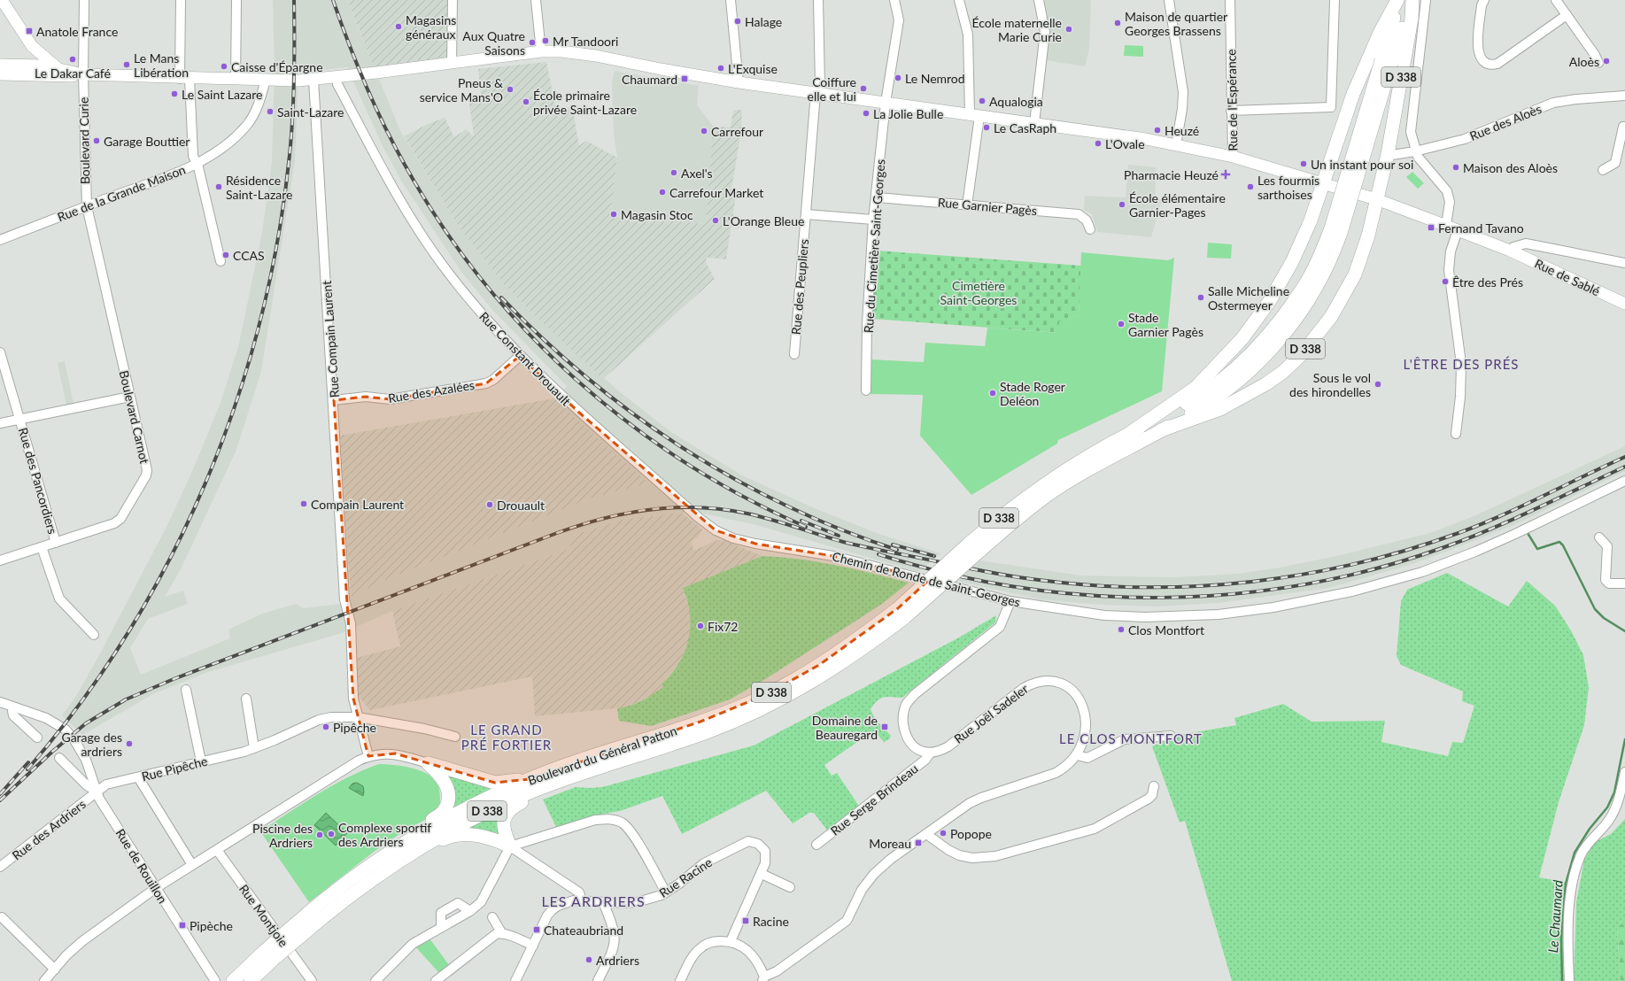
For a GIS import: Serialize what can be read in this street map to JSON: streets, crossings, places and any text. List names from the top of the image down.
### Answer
{
  "streets": {
    "highway": ["D 338", "Boulevard du Général Patton"],
    "main road": ["Rue de Sablé"],
    "street": [
      "Rue de l'Espérance",
      "Rue des Aloès",
      "Boulevard Curie",
      "Rue de la Grande Maison",
      "Rue Garnier Pagès",
      "Rue du Cimetière Saint-Georges",
      "Rue des Peupliers",
      "Rue Compain Laurent",
      "Rue Constant Drouault",
      "Rue des Azalées",
      "Boulevard Carnot",
      "Rue des Pancordiers",
      "Chemin de Ronde de Saint-Georges",
      "Rue Joël Sadeler",
      "Rue Pipêche",
      "Rue Serge Brindeau",
      "Rue des Ardriers",
      "Rue de Rouillon",
      "Rue Racine",
      "Rue Montjoie"
    ]
  },
  "crossings": [
    ["D 338", "Rue des Aloès"],
    ["D 338", "Rue de Sablé"],
    ["D 338", "Boulevard du Général Patton"],
    ["Rue de l'Espérance", "Rue de Sablé"],
    ["Boulevard Curie", "Rue de la Grande Maison"],
    ["Boulevard Curie", "Rue de Sablé"],
    ["Boulevard Curie", "Boulevard Carnot"],
    ["Rue de la Grande Maison", "Rue de Sablé"],
    ["Rue de la Grande Maison", "Boulevard Carnot"],
    ["Rue Garnier Pagès", "Rue du Cimetière Saint-Georges"],
    ["Rue du Cimetière Saint-Georges", "Rue de Sablé"],
    ["Rue de Sablé", "Rue des Peupliers"],
    ["Rue de Sablé", "Rue Compain Laurent"],
    ["Rue de Sablé", "Rue Constant Drouault"],
    ["Rue Compain Laurent", "Rue des Azalées"],
    ["Rue Compain Laurent", "Rue Pipêche"],
    ["Rue Constant Drouault", "Rue des Azalées"],
    ["Rue Constant Drouault", "Chemin de Ronde de Saint-Georges"],
    ["Boulevard Carnot", "Rue des Pancordiers"],
    ["Rue Joël Sadeler", "Rue Serge Brindeau"],
    ["Rue Pipêche", "Rue des Ardriers"],
    ["Rue Pipêche", "Rue de Rouillon"],
    ["Rue des Ardriers", "Rue de Rouillon"]
  ],
  "districts": [
    "L'ÊTRE DES PRÉS",
    "LE GRAND PRÉ FORTIER",
    "LE CLOS MONTFORT",
    "LES ARDRIERS"
  ],
  "water": ["Le Chaumard"],
  "parks": ["Cimetière Saint-Georges"],
  "places": {
    "other": [
      "Halage",
      "Maison de quartier Georges Brassens",
      "Magasins généraux",
      "École maternelle Marie Curie",
      "Mr Tandoori",
      "Aux Quatre Saisons",
      "Le Dakar Café",
      "Aloès",
      "Le Mans Libération",
      "Caisse d'Épargne",
      "L'Exquise",
      "Le Nemrod",
      "Coiffure elle et lui",
      "Pneus & service Mans'O",
      "Le Saint Lazare",
      "Aqualogia",
      "École primaire privée Saint-Lazare",
      "Saint-Lazare",
      "La Jolie Bulle",
      "Le CasRaph",
      "Heuzé",
      "Carrefour",
      "Garage Bouttier",
      "L'Ovale",
      "Un instant pour soi",
      "Maison des Aloès",
      "Axel's",
      "Résidence Saint-Lazare",
      "Les fourmis sarthoises",
      "Carrefour Market",
      "École élémentaire Garnier-Pages",
      "Magasin Stoc",
      "L'Orange Bleue",
      "CCAS",
      "Être des Prés",
      "Salle Micheline Ostermeyer",
      "Stade Garnier Pagès",
      "Sous le vol des hirondelles",
      "Stade Roger Deléon",
      "Compain Laurent",
      "Drouault",
      "Fix72",
      "Clos Montfort",
      "Pipêche",
      "Garage des ardriers",
      "Popope",
      "Complexe sportif des Ardriers",
      "Piscine des Ardriers",
      "Ardriers"
    ],
    "transit": [
      "Anatole France",
      "Chaumard",
      "Fernand Tavano",
      "Domaine de Beauregard",
      "Moreau",
      "Racine",
      "Pipèche",
      "Chateaubriand"
    ],
    "health": ["Pharmacie Heuzé"]
  }
}
